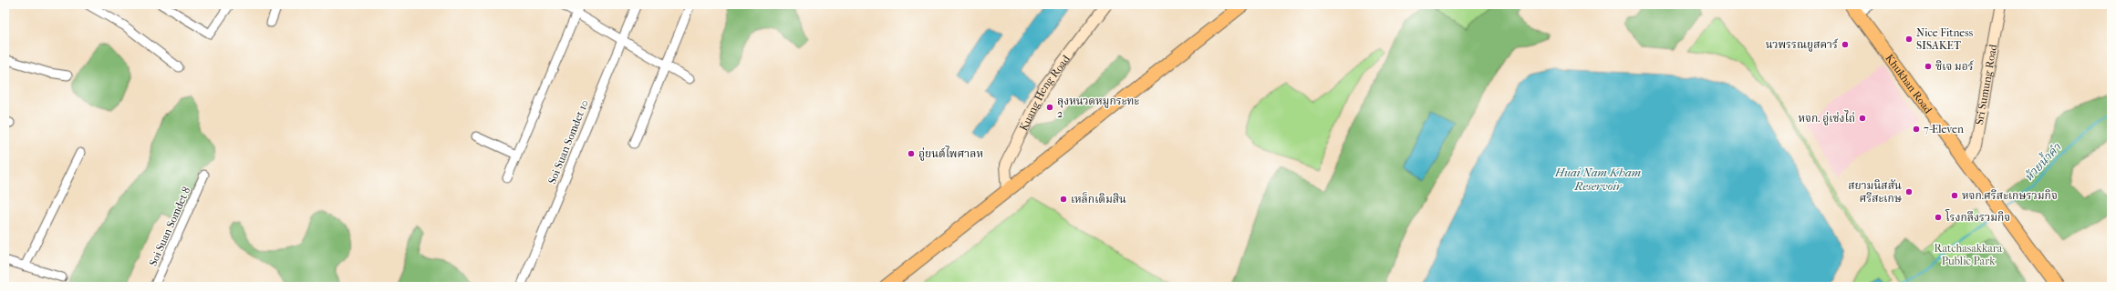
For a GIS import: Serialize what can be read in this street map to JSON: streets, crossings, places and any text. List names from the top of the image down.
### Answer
{
  "streets": {
    "main road": ["Khukhan Road"],
    "street": [
      "Sri Sumung Road",
      "Kuang Heng Road",
      "Soi Suan Somdet 10",
      "Soi Suan Somdet 8"
    ]
  },
  "crossings": [
    ["Khukhan Road", "Sri Sumung Road"]
  ],
  "water": ["ห้วยน้ำคำ", "Huai Nam Kham Reservoir"],
  "parks": ["Ratchasakkara Public Park"],
  "places": [
    "Nice Fitness SISAKET",
    "นวพรรณยูสคาร์",
    "ซีเจ มอร์",
    "ลุงหนวดหมูกระทะ 2",
    "หจก. อู่เซ่งไถ่",
    "7-Eleven",
    "อู่ยนต์ไพศาลห",
    "สยามนิสสัน ศรีสะเกษ",
    "หจก.ศรีสะเกษรวมกิจ",
    "เหล็กเติมสิน",
    "โรงกลึงรวมกิจ"
  ]
}
